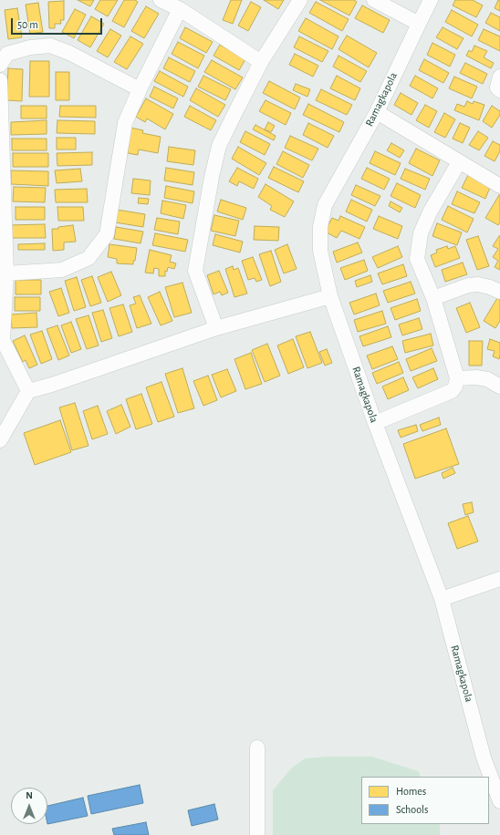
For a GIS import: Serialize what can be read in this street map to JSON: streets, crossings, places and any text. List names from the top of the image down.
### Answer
{
  "streets": {
    "street": ["Ramagkapola"]
  },
  "legend": ["Homes", "Schools"],
  "scale_bar": "50 m",
  "north": "top"
}
